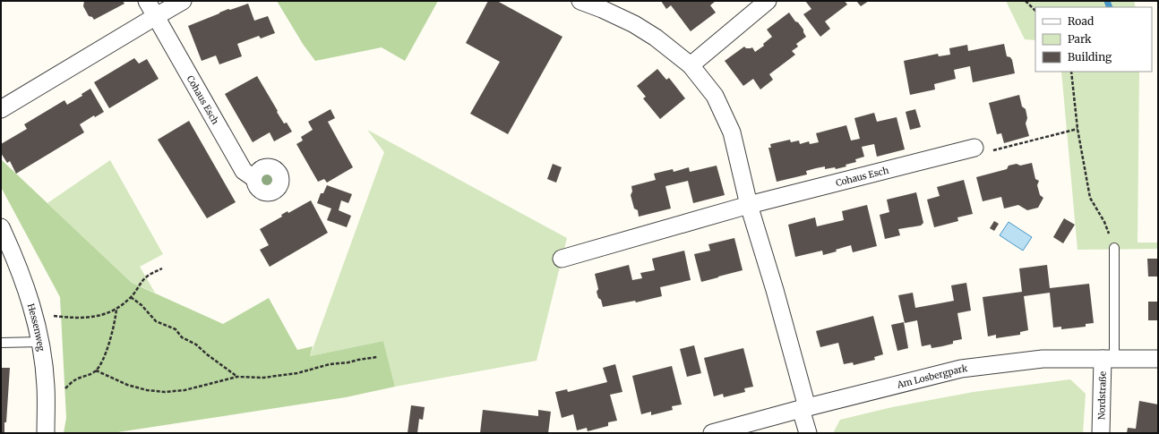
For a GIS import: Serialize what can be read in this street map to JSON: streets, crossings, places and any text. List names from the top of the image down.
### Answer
{
  "streets": {
    "street": [
      "Cohaus Esch",
      "Hessenweg",
      "Am Losbergpark",
      "Nordstraße"
    ]
  },
  "crossings": [
    ["Am Losbergpark", "Nordstraße"]
  ],
  "legend": ["Road", "Park", "Building"]
}
